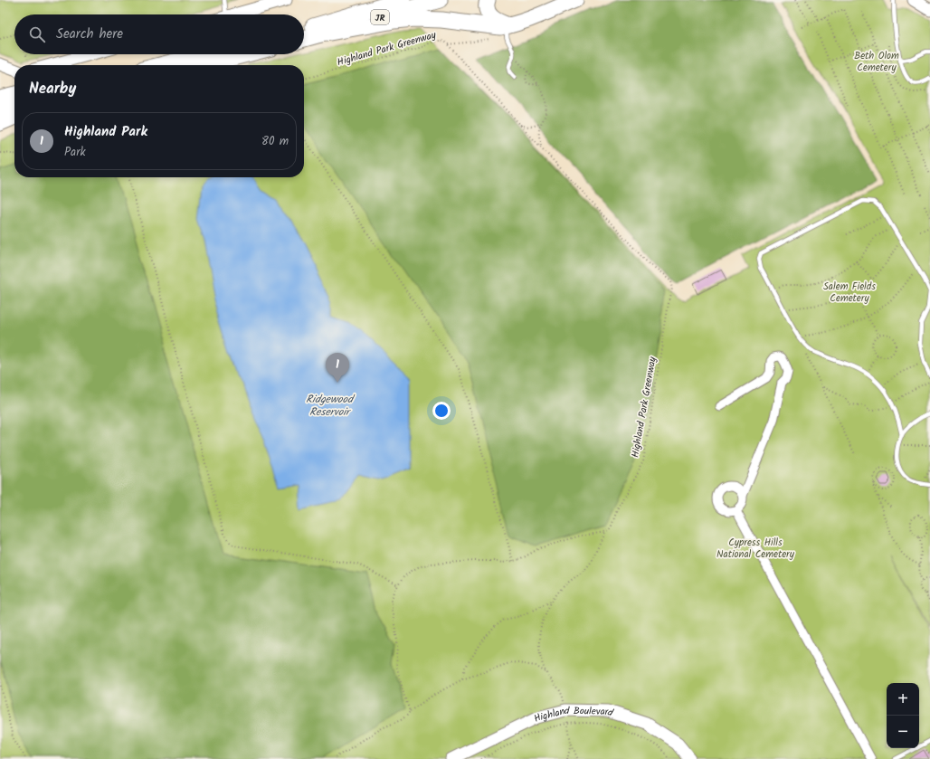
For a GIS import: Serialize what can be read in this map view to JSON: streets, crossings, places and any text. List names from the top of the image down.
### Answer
{
  "streets": {
    "highway": ["JR"],
    "main road": ["Highland Boulevard"],
    "path": ["Highland Park Greenway"]
  },
  "water": ["Ridgewood Reservoir"],
  "parks": ["Beth Olom Cemetery", "Salem Fields Cemetery", "Cypress Hills National Cemetery"],
  "page": {
    "search": "Search here",
    "heading": "Nearby",
    "list": [
      {
        "mark": "1",
        "name": "Highland Park",
        "note": "Park",
        "value": "80 m"
      }
    ],
    "pins": "1",
    "map_buttons": ["+", "−"]
  }
}
